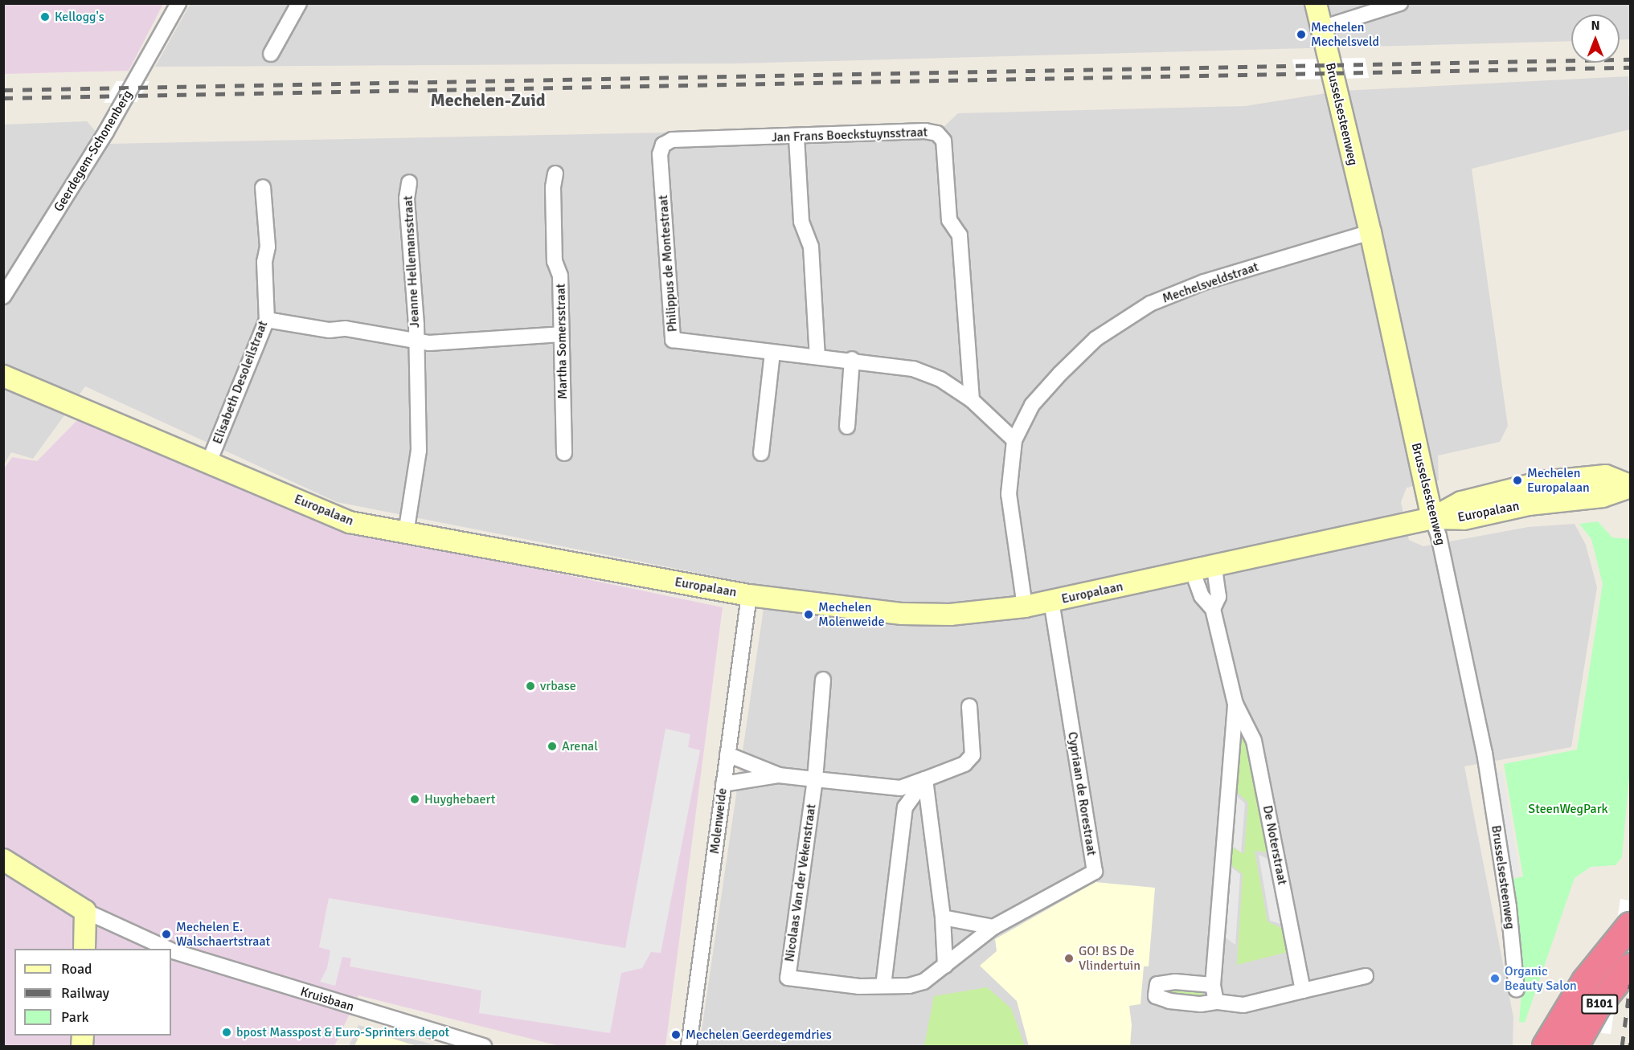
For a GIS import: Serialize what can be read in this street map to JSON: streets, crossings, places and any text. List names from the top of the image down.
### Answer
{
  "streets": {
    "highway": ["B101"],
    "street": [
      "Brusselsesteenweg",
      "Jan Frans Boeckstuynsstraat",
      "Geerdegem-Schonenberg",
      "Jeanne Hellemansstraat",
      "Philippus de Montestraat",
      "Mechelsveldstraat",
      "Martha Somersstraat",
      "Elisabeth Desoleilstraat",
      "Europalaan",
      "Cypriaan de Rorestraat",
      "Molenweide",
      "De Noterstraat",
      "Nicolaas Van der Vekenstraat",
      "Kruisbaan"
    ]
  },
  "crossings": [
    ["Brusselsesteenweg", "Mechelsveldstraat"],
    ["Brusselsesteenweg", "Europalaan"],
    ["Jan Frans Boeckstuynsstraat", "Philippus de Montestraat"],
    ["Jeanne Hellemansstraat", "Martha Somersstraat"],
    ["Jeanne Hellemansstraat", "Elisabeth Desoleilstraat"],
    ["Jeanne Hellemansstraat", "Europalaan"],
    ["Philippus de Montestraat", "Mechelsveldstraat"],
    ["Mechelsveldstraat", "Europalaan"],
    ["Elisabeth Desoleilstraat", "Europalaan"],
    ["Europalaan", "Cypriaan de Rorestraat"],
    ["Europalaan", "Molenweide"],
    ["Europalaan", "De Noterstraat"],
    ["Cypriaan de Rorestraat", "Nicolaas Van der Vekenstraat"]
  ],
  "districts": ["Mechelen-Zuid"],
  "parks": ["SteenWegPark"],
  "places": [
    "Kellogg's",
    "Mechelen Mechelsveld",
    "Mechelen Europalaan",
    "Mechelen Molenweide",
    "vrbase",
    "Arenal",
    "Huyghebaert",
    "Mechelen E. Walschaertstraat",
    "GO! BS De Vlindertuin",
    "Organic Beauty Salon",
    "bpost Masspost & Euro-Sprinters depot",
    "Mechelen Geerdegemdries"
  ],
  "legend": ["Road", "Railway", "Park"],
  "north": "top"
}
